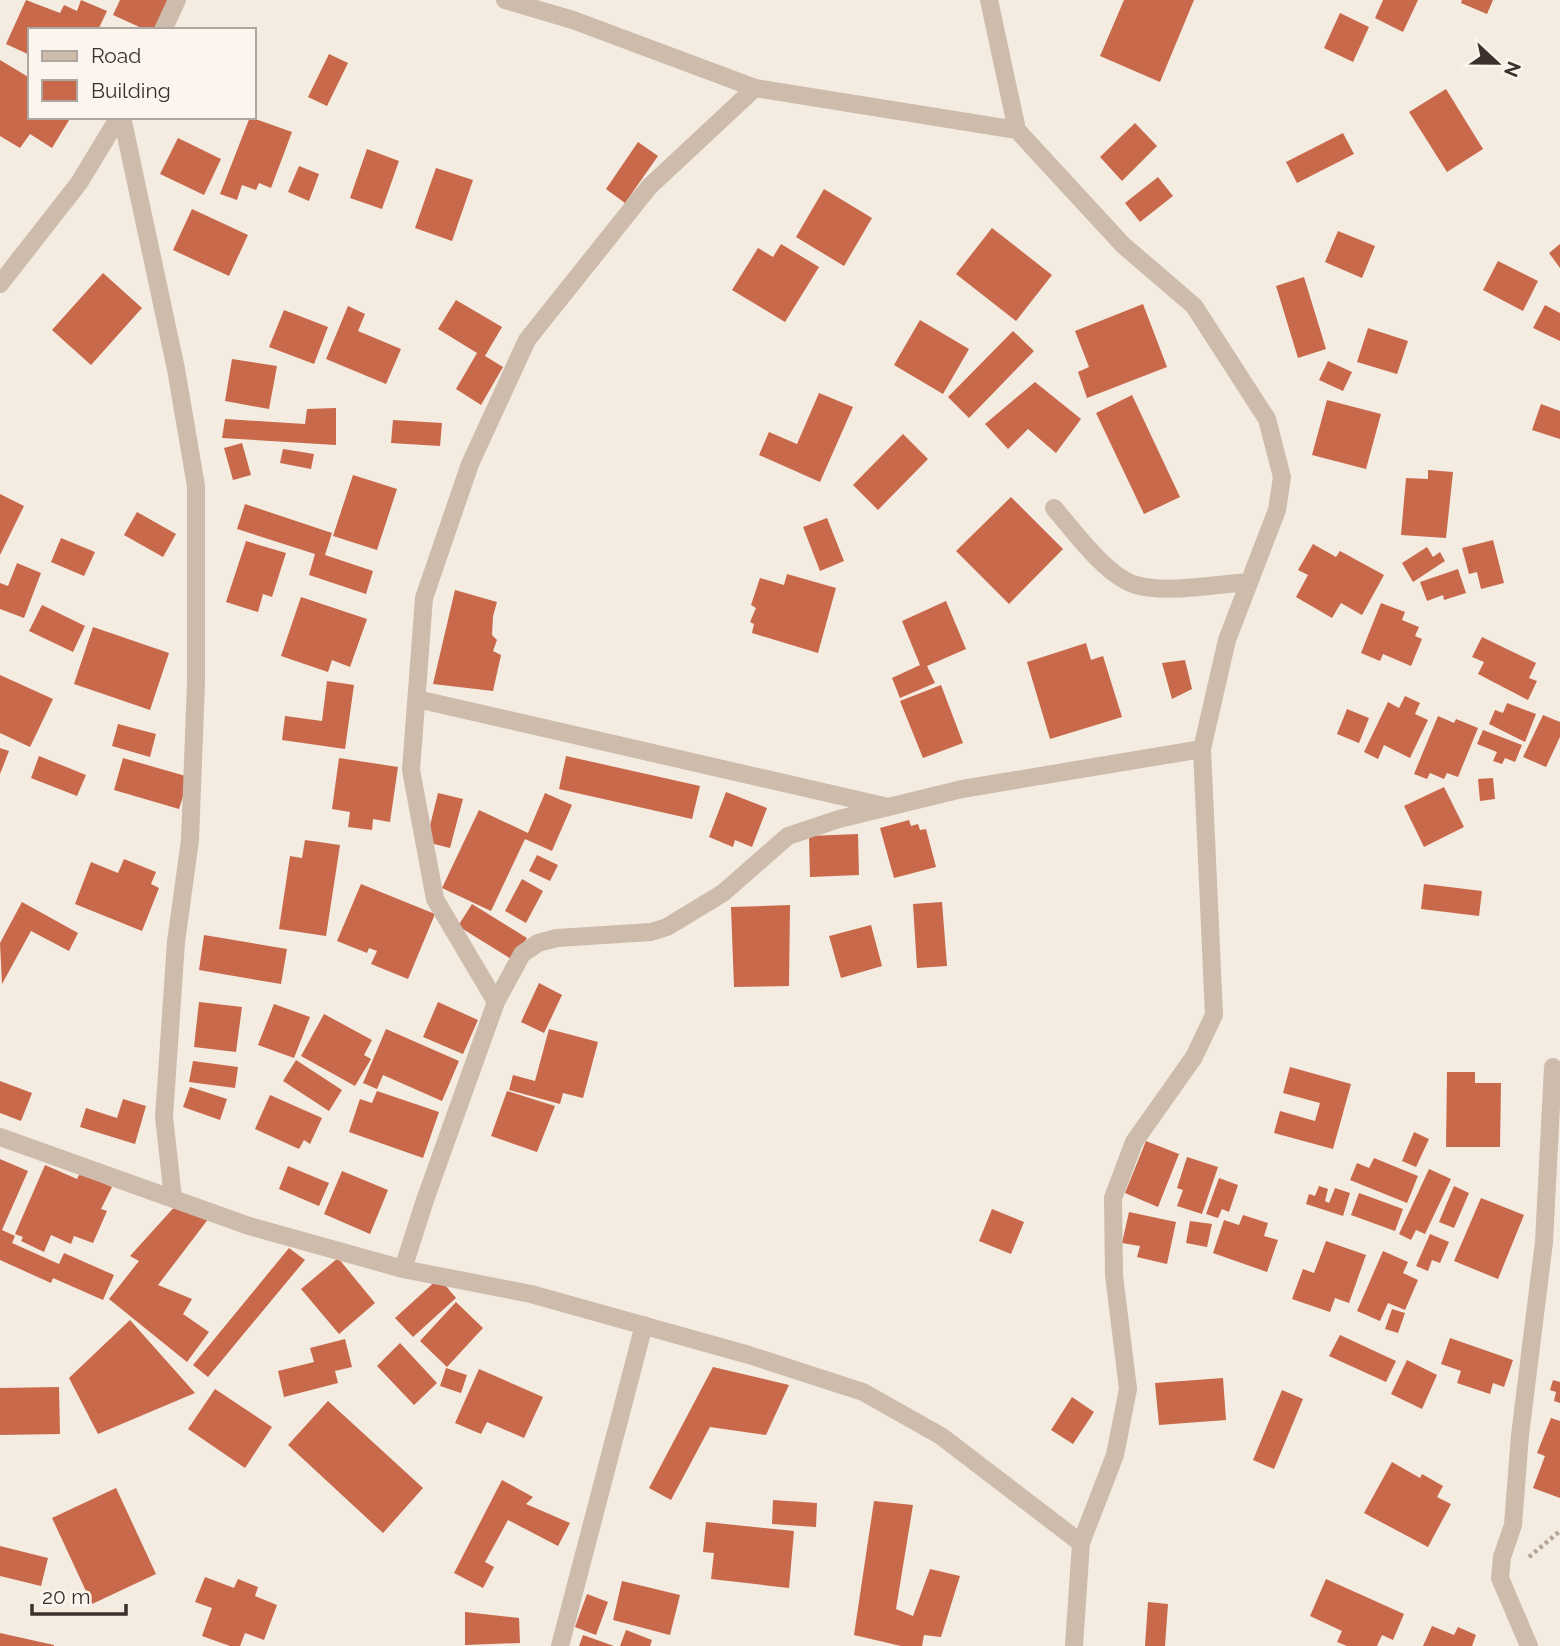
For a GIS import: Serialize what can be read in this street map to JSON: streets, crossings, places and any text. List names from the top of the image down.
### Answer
{
  "legend": ["Road", "Building"],
  "scale_bar": "20 m",
  "north": "right"
}
